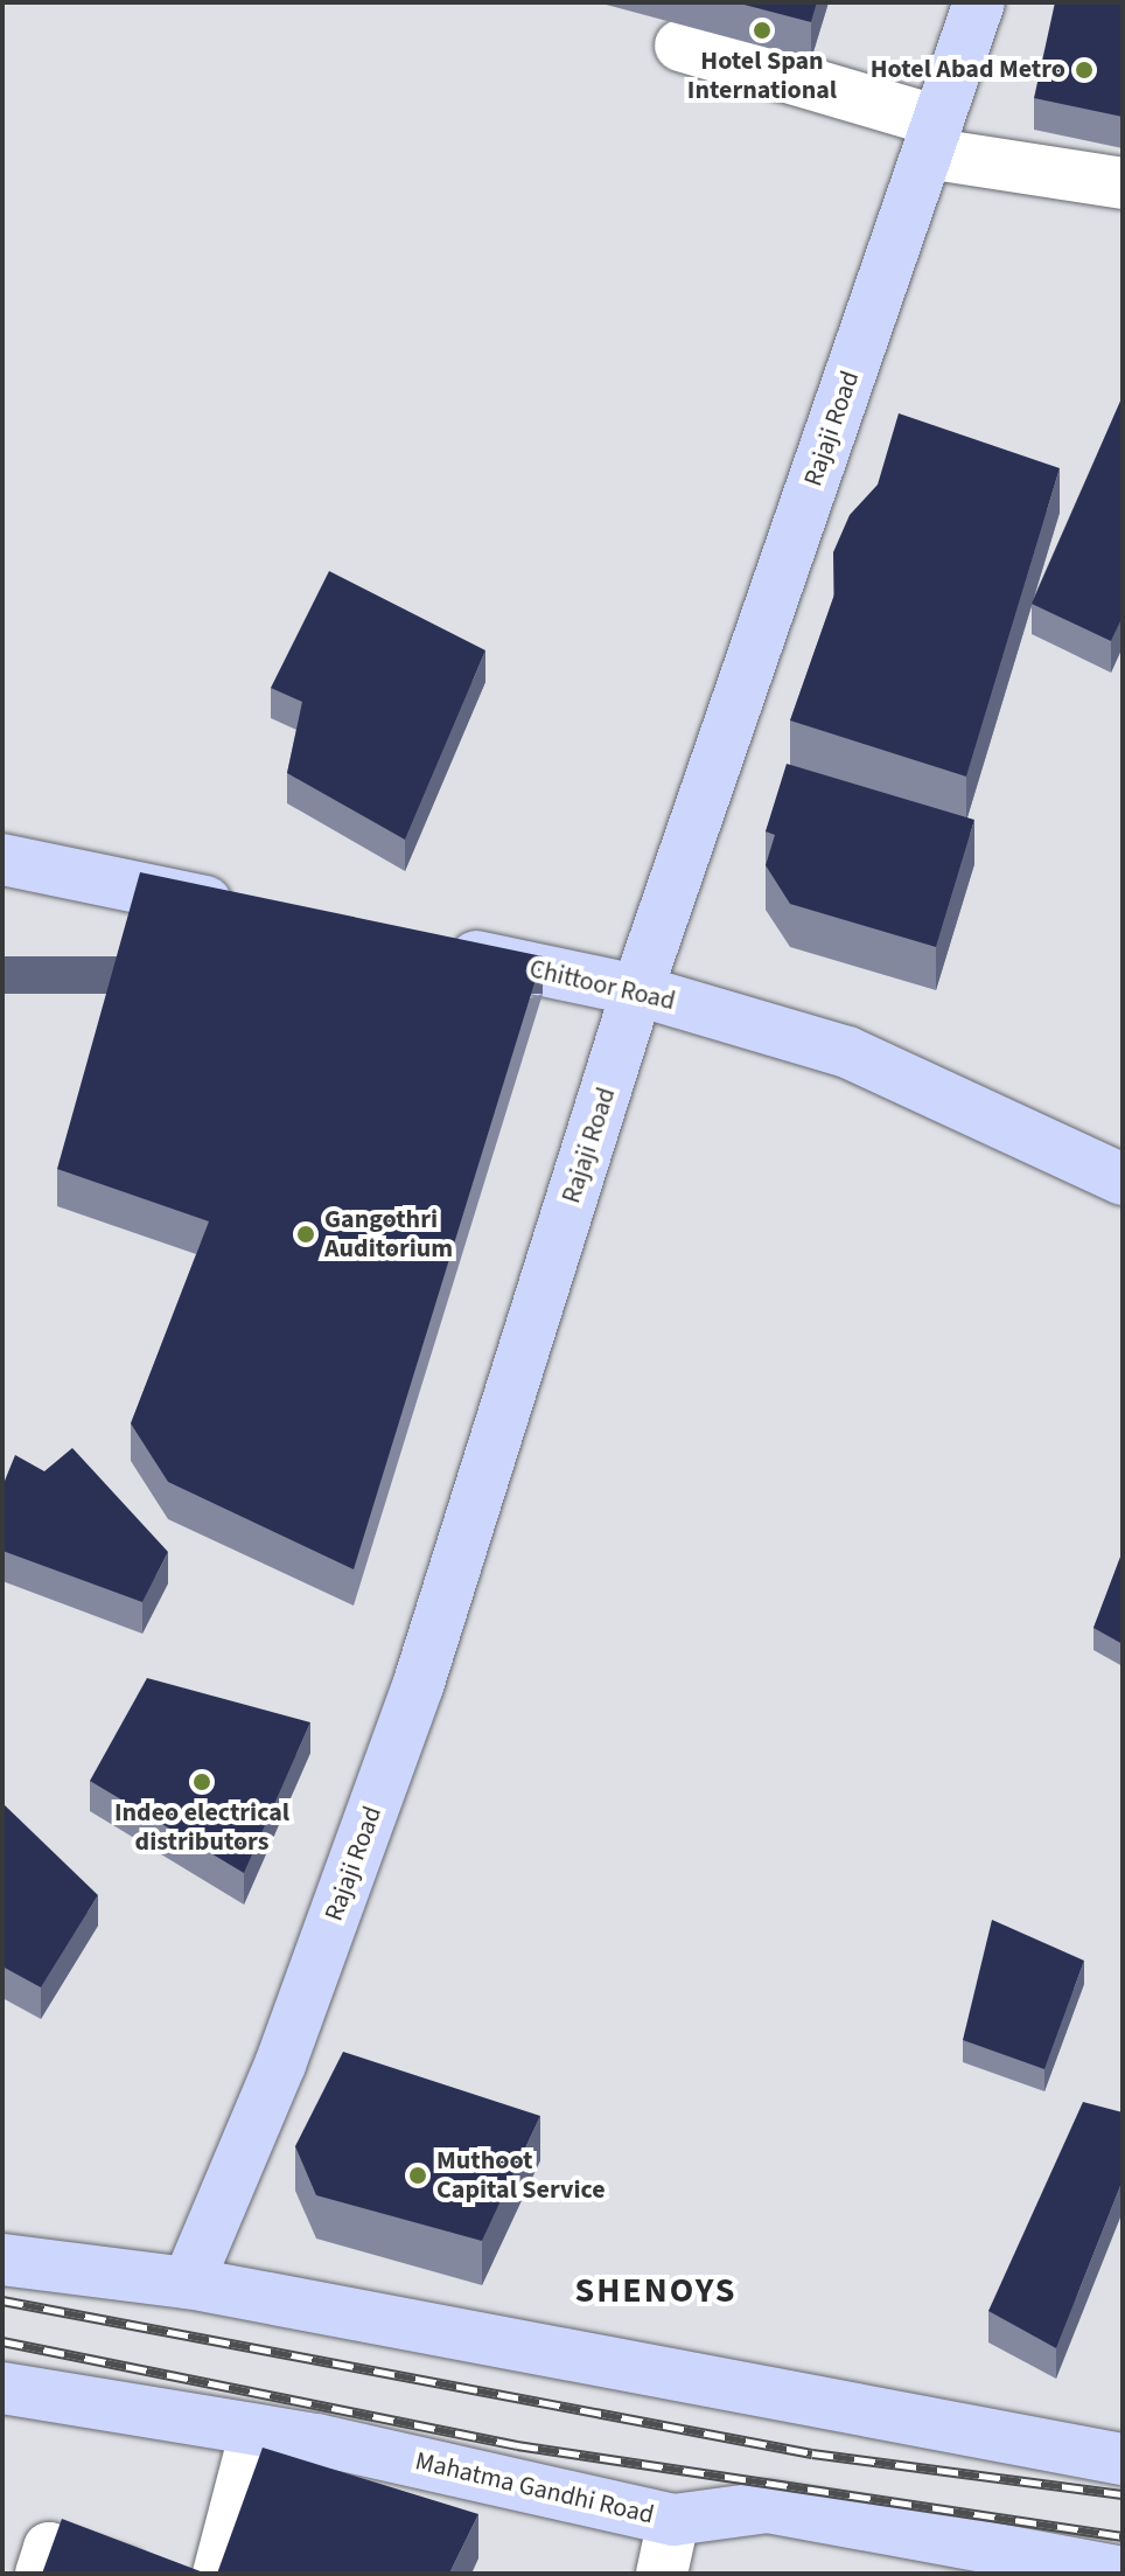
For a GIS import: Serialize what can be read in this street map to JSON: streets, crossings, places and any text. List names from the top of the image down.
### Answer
{
  "streets": {
    "main road": ["Rajaji Road", "Chittoor Road", "Mahatma Gandhi Road"]
  },
  "crossings": [
    ["Rajaji Road", "Chittoor Road"]
  ],
  "districts": ["SHENOYS"],
  "places": [
    "Hotel Span International",
    "Hotel Abad Metro",
    "Gangothri Auditorium",
    "Indeo electrical distributors",
    "Muthoot Capital Service"
  ]
}
